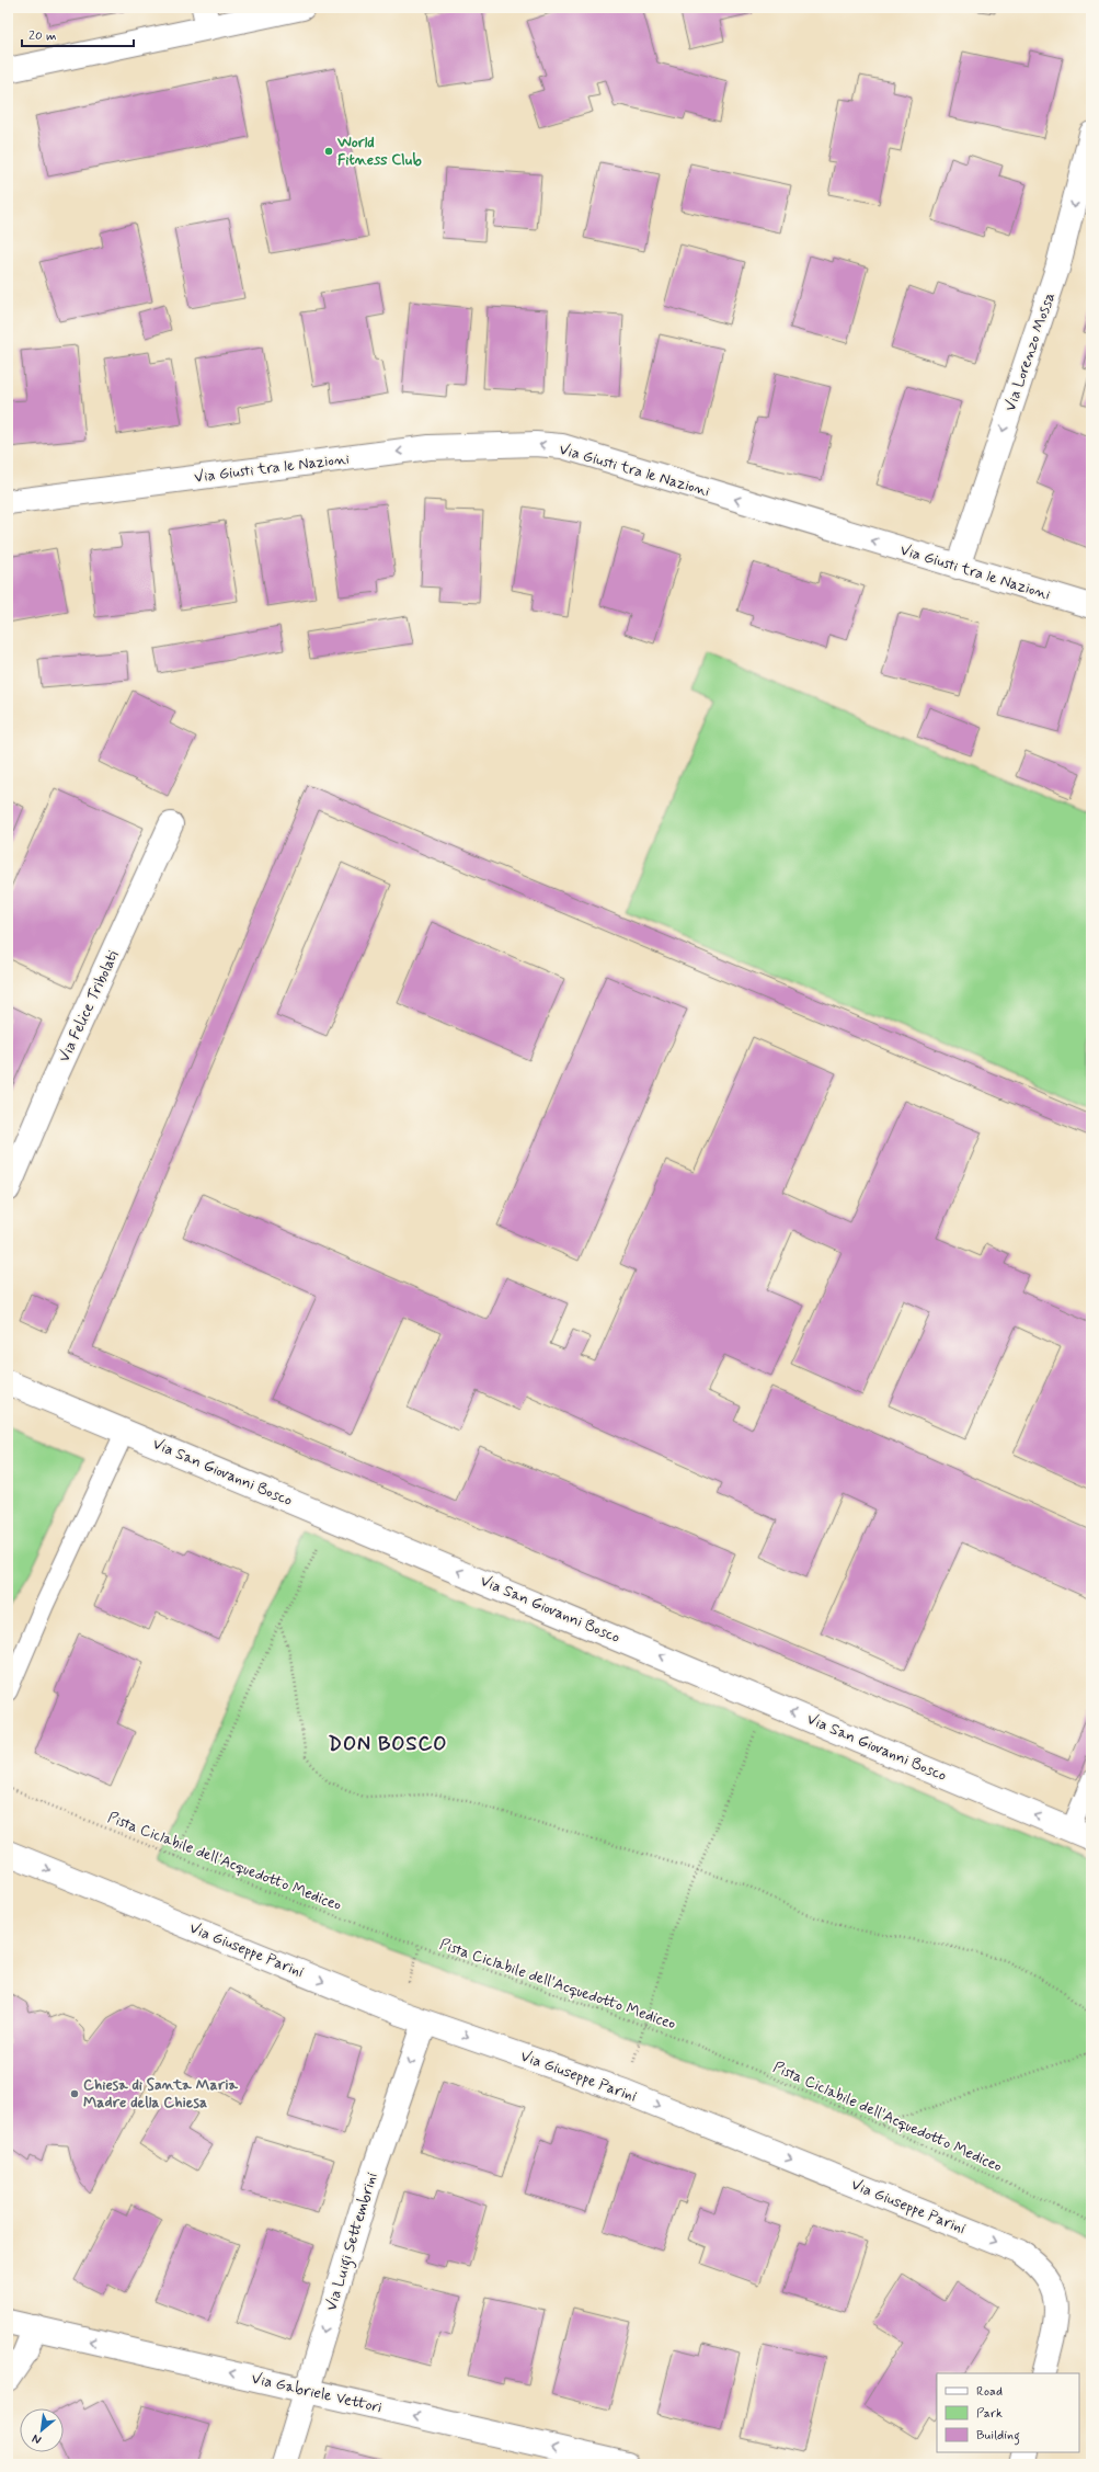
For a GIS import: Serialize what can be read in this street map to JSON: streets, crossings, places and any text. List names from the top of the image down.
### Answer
{
  "streets": {
    "street": [
      "Via Lorenzo Mossa",
      "Via Giusti tra le Nazioni",
      "Via Felice Tribolati",
      "Via San Giovanni Bosco",
      "Via Giuseppe Parini",
      "Via Luigi Settembrini",
      "Via Gabriele Vettori"
    ],
    "path": ["Pista Ciclabile dell'Acquedotto Mediceo"]
  },
  "crossings": [
    ["Via Lorenzo Mossa", "Via Giusti tra le Nazioni"],
    ["Via Giuseppe Parini", "Via Luigi Settembrini"],
    ["Via Luigi Settembrini", "Via Gabriele Vettori"]
  ],
  "one_way": [
    "Via Lorenzo Mossa",
    "Via Giusti tra le Nazioni",
    "Via San Giovanni Bosco",
    "Via Giuseppe Parini",
    "Via Luigi Settembrini",
    "Via Gabriele Vettori"
  ],
  "districts": ["DON BOSCO"],
  "places": ["World Fitness Club", "Chiesa di Santa Maria Madre della Chiesa"],
  "legend": ["Road", "Park", "Building"],
  "scale_bar": "20 m",
  "north": "bottom left"
}
